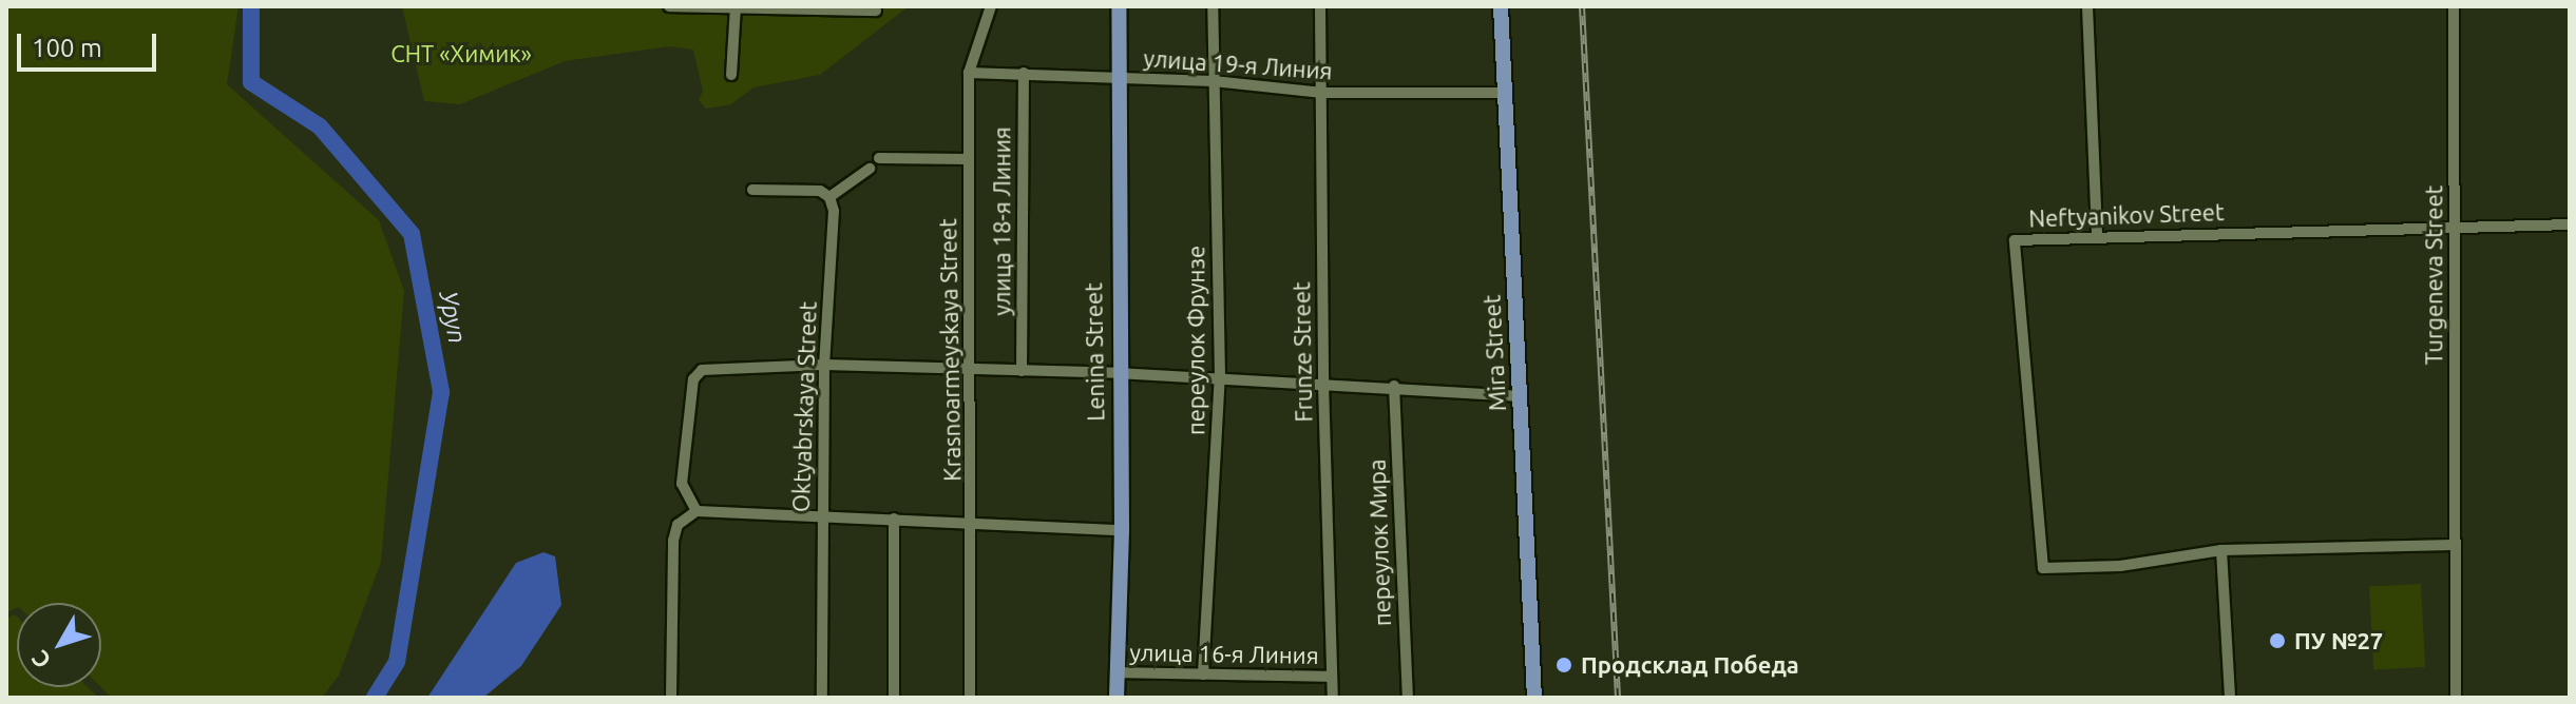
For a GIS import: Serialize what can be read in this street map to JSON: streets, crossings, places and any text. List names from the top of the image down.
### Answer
{
  "streets": {
    "main road": ["Lenina Street", "Mira Street"],
    "street": [
      "улица 19-я Линия",
      "Neftyanikov Street",
      "улица 18-я Линия",
      "Turgeneva Street",
      "переулок Фрунзе",
      "Krasnoarmeyskaya Street",
      "Frunze Street",
      "Oktyabrskaya Street",
      "переулок Мира",
      "улица 16-я Линия"
    ]
  },
  "crossings": [
    ["улица 19-я Линия", "улица 18-я Линия"],
    ["улица 19-я Линия", "переулок Фрунзе"],
    ["улица 19-я Линия", "Krasnoarmeyskaya Street"],
    ["улица 19-я Линия", "Lenina Street"],
    ["улица 19-я Линия", "Frunze Street"],
    ["улица 19-я Линия", "Mira Street"],
    ["Neftyanikov Street", "Turgeneva Street"],
    ["переулок Фрунзе", "улица 16-я Линия"],
    ["Lenina Street", "улица 16-я Линия"],
    ["Frunze Street", "улица 16-я Линия"]
  ],
  "water": ["Уруп"],
  "parks": ["СНТ «Химик»"],
  "places": ["ПУ №27", "Продсклад Победа"],
  "scale_bar": "100 m",
  "north": "bottom left"
}
